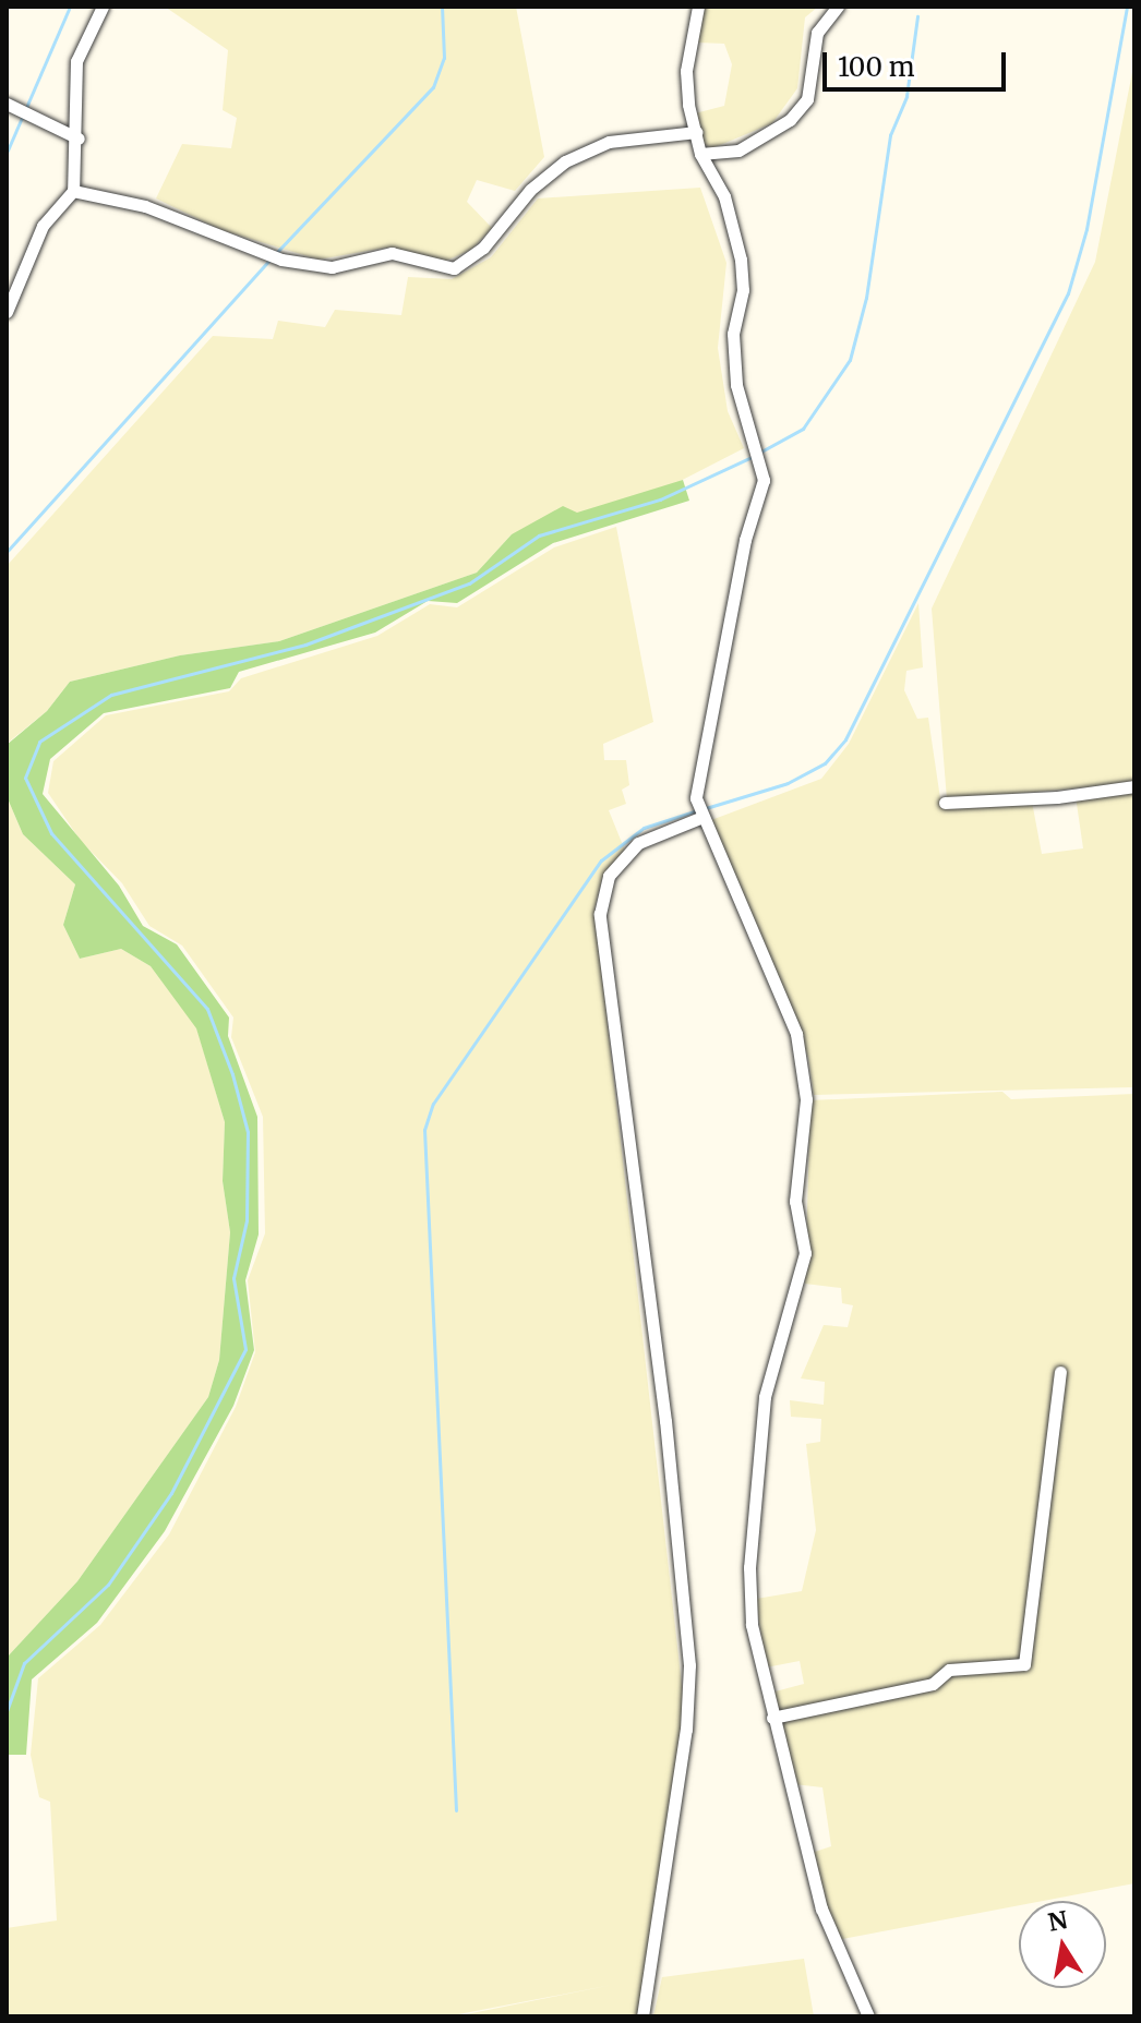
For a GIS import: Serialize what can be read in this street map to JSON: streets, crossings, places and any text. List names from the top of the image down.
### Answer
{
  "scale_bar": "100 m",
  "north": "top"
}
